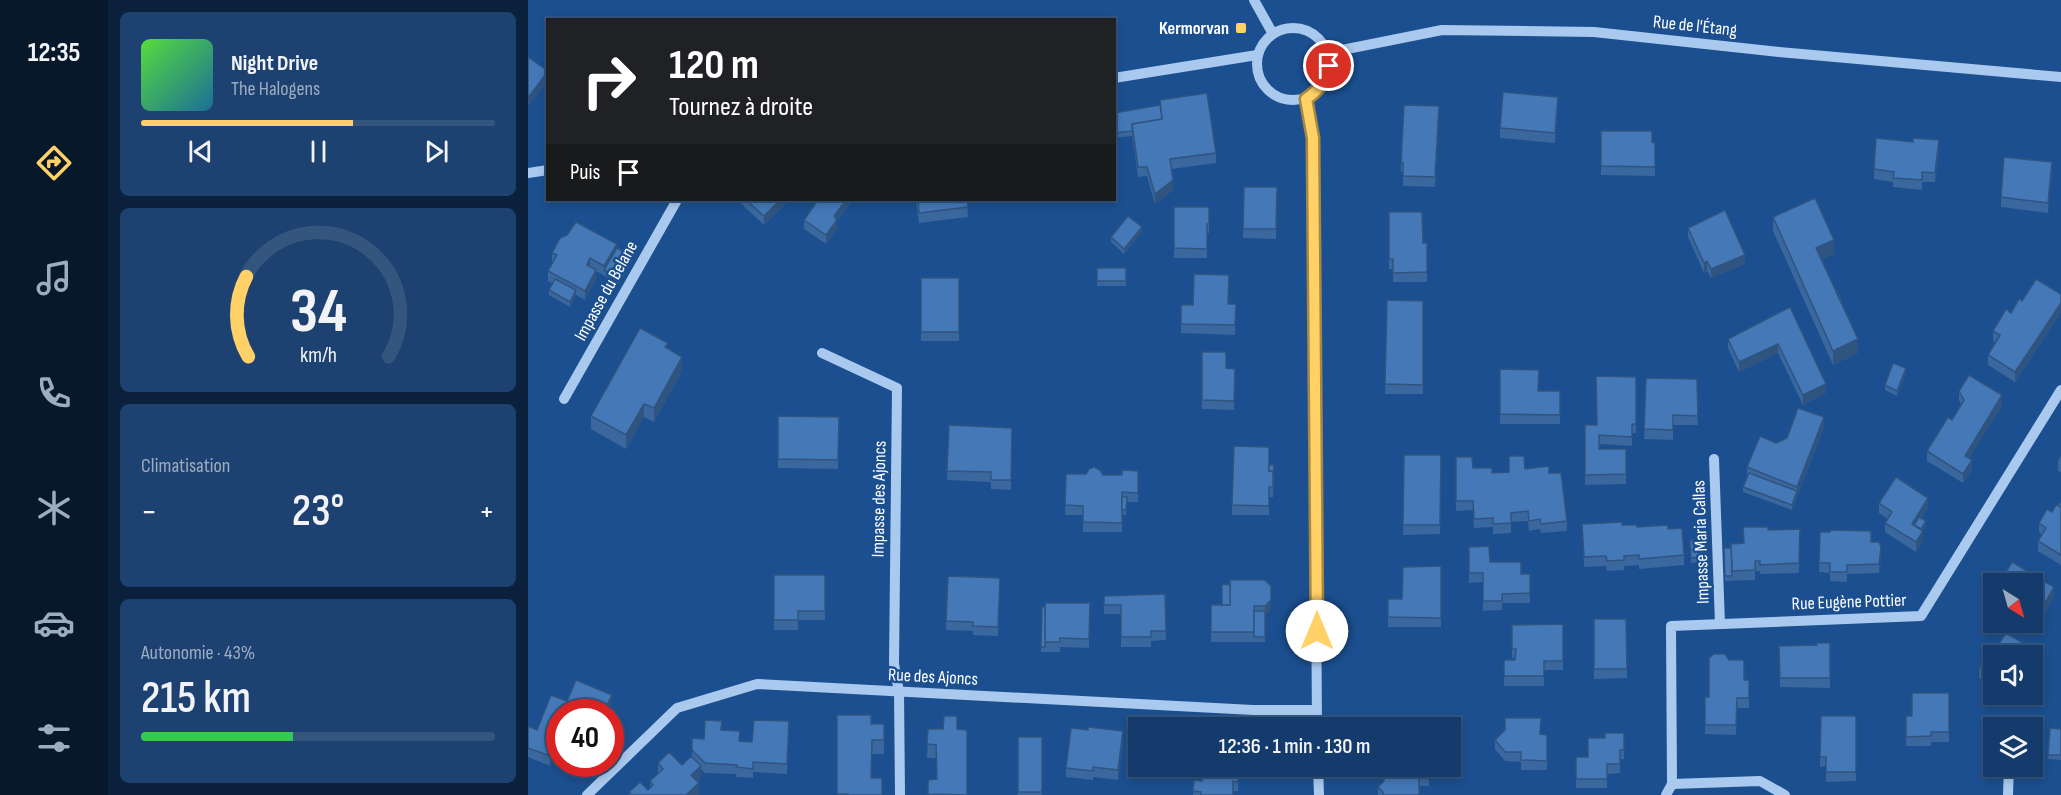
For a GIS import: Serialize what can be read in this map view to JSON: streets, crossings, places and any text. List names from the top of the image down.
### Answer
{
  "streets": {
    "street": [
      "Rue de l'Étang",
      "Impasse du Belane",
      "Impasse des Ajoncs",
      "Impasse Maria Callas",
      "Rue Eugène Pottier",
      "Rue des Ajoncs"
    ]
  },
  "crossings": [
    ["Impasse des Ajoncs", "Rue des Ajoncs"],
    ["Impasse Maria Callas", "Rue Eugène Pottier"]
  ],
  "places": {
    "transit": ["Kermorvan"]
  },
  "north": "bottom right",
  "page": {
    "tabs": "12:35",
    "turn": ["120 m", "Tournez à droite"],
    "song": ["Night Drive", "The Halogens"],
    "then": "Puis",
    "tile": [
      "Climatisation",
      ["Autonomie · 43%", "215 km"]
    ],
    "heat": ["−", "23°", "+"],
    "limit": "40",
    "trip": "12:36 · 1 min · 130 m",
    "gauge": ["34", "km/h"]
  }
}
